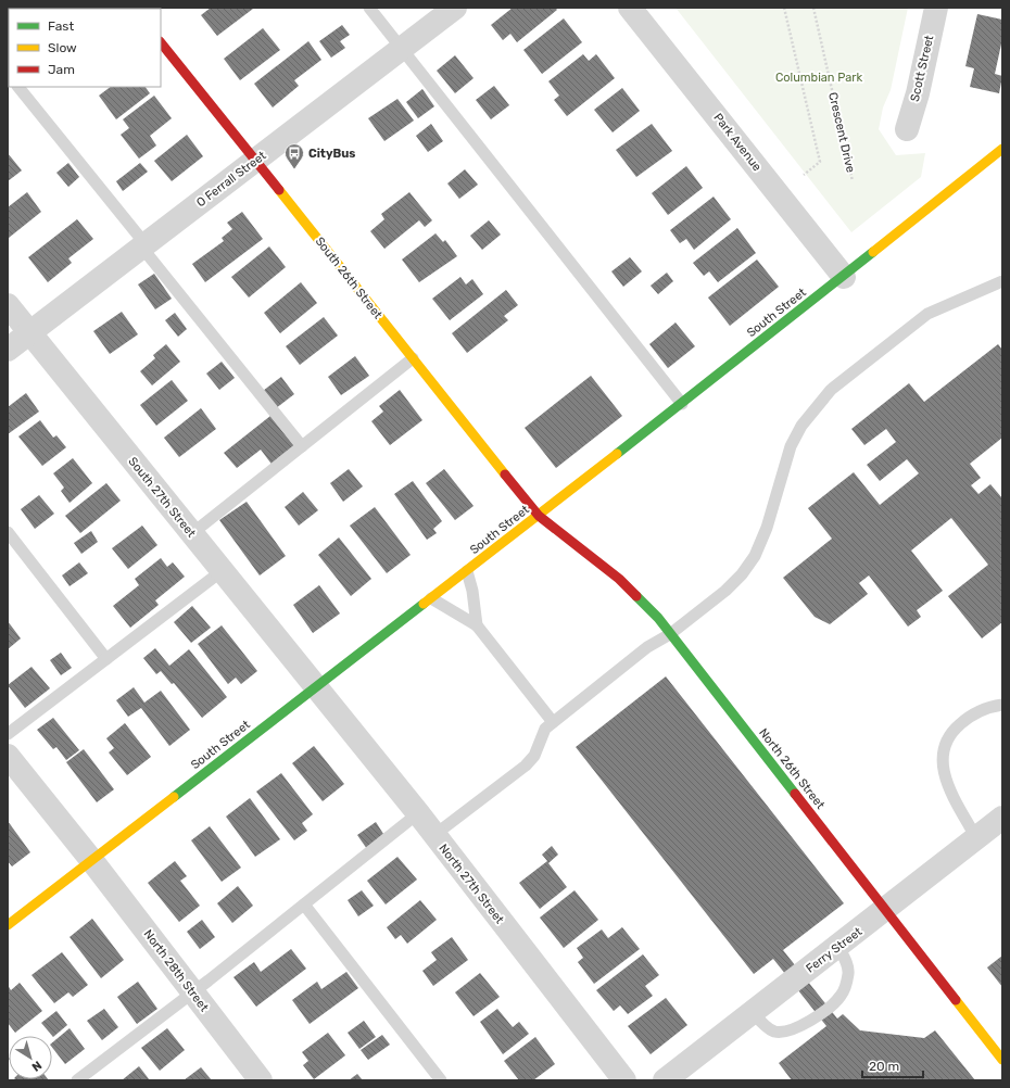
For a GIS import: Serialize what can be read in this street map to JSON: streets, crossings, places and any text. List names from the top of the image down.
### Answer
{
  "streets": {
    "street": [
      "Scott Street",
      "Park Avenue",
      "O Ferrall Street",
      "South 26th Street",
      "South Street",
      "South 27th Street",
      "North 26th Street",
      "North 27th Street",
      "Ferry Street",
      "North 28th Street"
    ],
    "path": ["Crescent Drive"]
  },
  "crossings": [
    ["Park Avenue", "South Street"],
    ["O Ferrall Street", "South 26th Street"],
    ["O Ferrall Street", "South 27th Street"],
    ["South 26th Street", "South Street"],
    ["South 26th Street", "North 26th Street"],
    ["South Street", "South 27th Street"],
    ["South Street", "North 26th Street"],
    ["South Street", "North 27th Street"],
    ["South Street", "North 28th Street"],
    ["South 27th Street", "North 27th Street"],
    ["North 26th Street", "Ferry Street"]
  ],
  "parks": ["Columbian Park"],
  "places": {
    "bus stop": ["CityBus"]
  },
  "legend": ["Fast", "Slow", "Jam"],
  "scale_bar": "20 m",
  "north": "bottom right"
}
